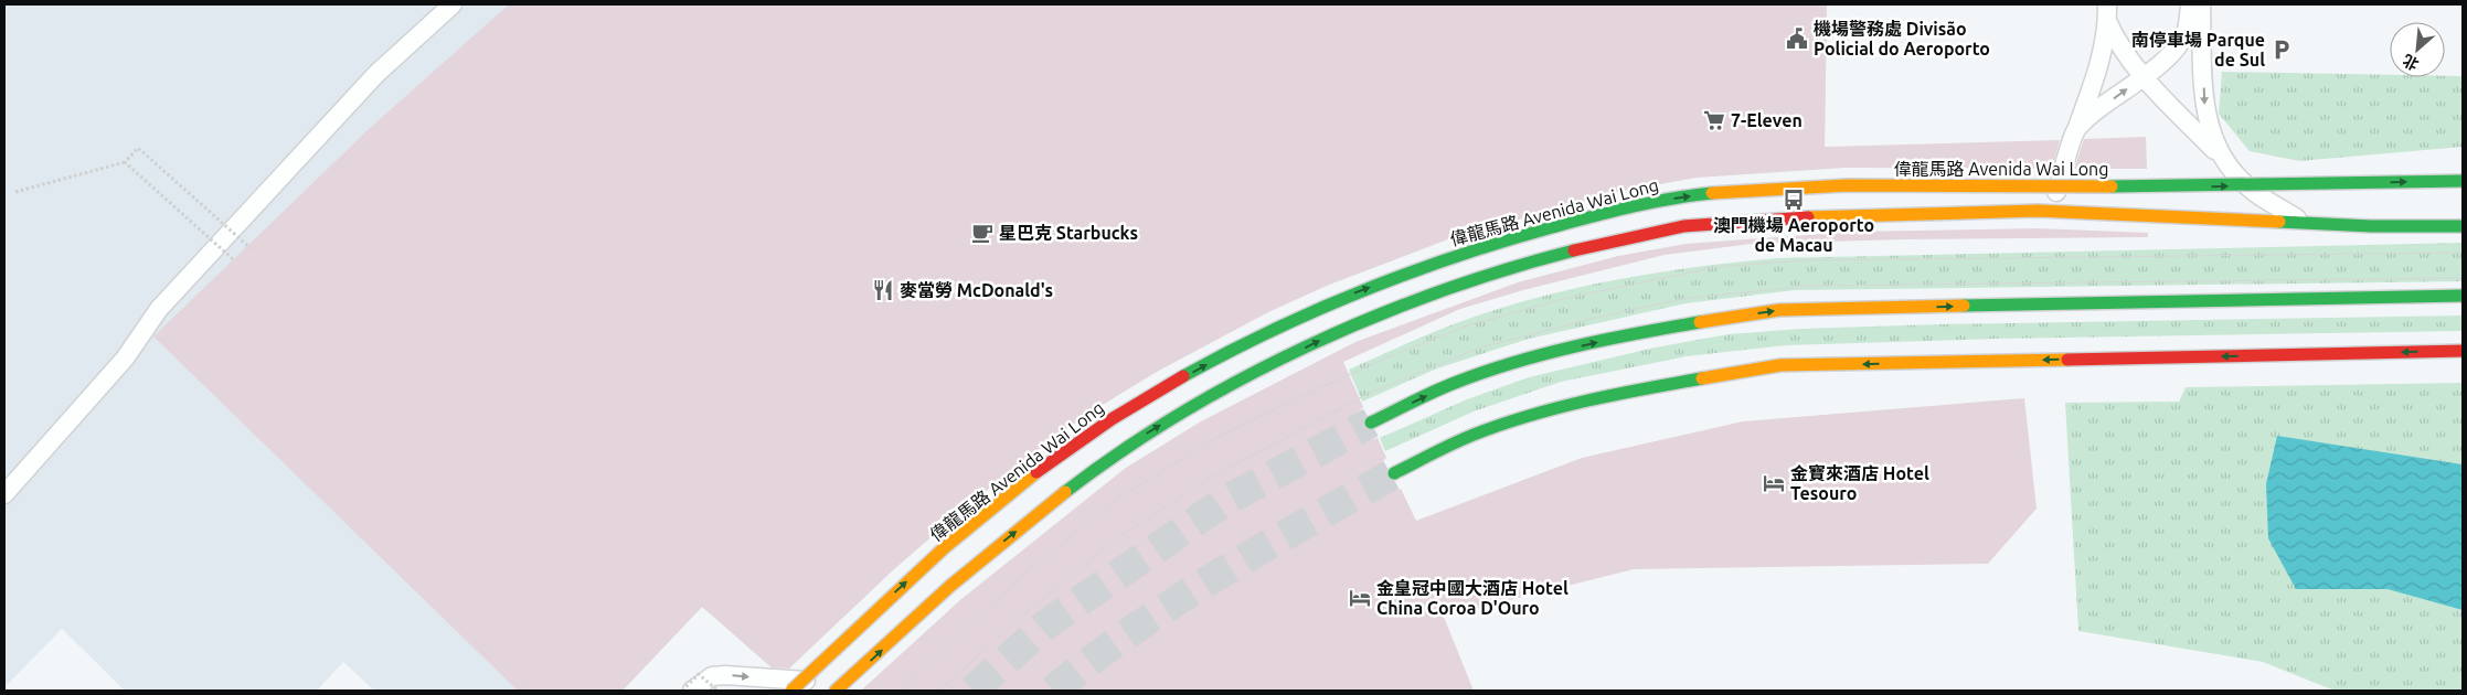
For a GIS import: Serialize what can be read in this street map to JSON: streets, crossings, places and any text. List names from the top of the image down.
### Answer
{
  "streets": {
    "street": ["偉龍馬路 Avenida Wai Long"]
  },
  "places": {
    "public building": ["機場警務處 Divisão Policial do Aeroporto"],
    "parking": ["南停車場 Parque de Sul"],
    "supermarket": ["7-Eleven"],
    "bus stop": ["澳門機場 Aeroporto de Macau"],
    "cafe": ["星巴克 Starbucks"],
    "restaurant": ["麥當勞 McDonald's"],
    "hotel": ["金寶來酒店 Hotel Tesouro", "金皇冠中國大酒店 Hotel China Coroa D'Ouro"]
  },
  "north": "bottom left"
}
